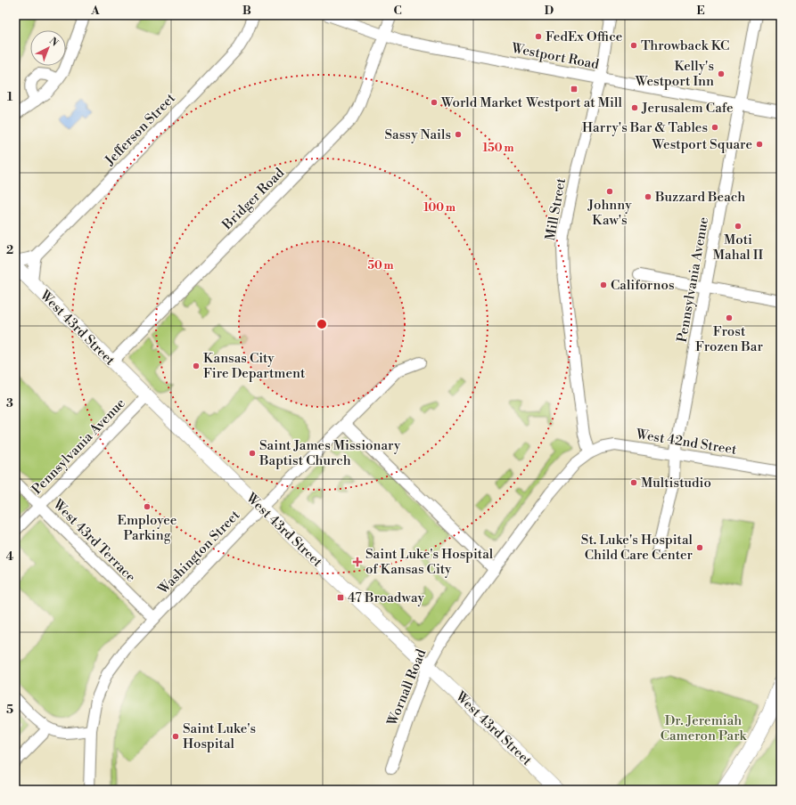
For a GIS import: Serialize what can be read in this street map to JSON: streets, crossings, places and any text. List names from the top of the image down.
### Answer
{
  "streets": {
    "street": [
      "Westport Road",
      "Jefferson Street",
      "Bridger Road",
      "Mill Street",
      "Pennsylvania Avenue",
      "West 43rd Street",
      "West 42nd Street",
      "West 43rd Terrace",
      "Washington Street",
      "Wornall Road"
    ]
  },
  "crossings": [
    ["Westport Road", "Bridger Road"],
    ["Westport Road", "Mill Street"],
    ["Westport Road", "Pennsylvania Avenue"],
    ["Bridger Road", "West 43rd Street"],
    ["Mill Street", "West 42nd Street"],
    ["Mill Street", "Wornall Road"],
    ["Pennsylvania Avenue", "West 43rd Street"],
    ["Pennsylvania Avenue", "West 42nd Street"],
    ["Pennsylvania Avenue", "West 43rd Terrace"],
    ["West 43rd Street", "Washington Street"],
    ["West 43rd Street", "Wornall Road"],
    ["West 42nd Street", "Wornall Road"],
    ["West 43rd Terrace", "Washington Street"]
  ],
  "parks": ["Dr. Jeremiah Cameron Park"],
  "places": {
    "other": [
      "FedEx Office",
      "Throwback KC",
      "Kelly's Westport Inn",
      "World Market",
      "Jerusalem Cafe",
      "Harry's Bar & Tables",
      "Sassy Nails",
      "Westport Square",
      "Johnny Kaw's",
      "Buzzard Beach",
      "Moti Mahal II",
      "Californos",
      "Frost Frozen Bar",
      "Kansas City Fire Department",
      "Saint James Missionary Baptist Church",
      "Multistudio",
      "Employee Parking",
      "St. Luke's Hospital Child Care Center",
      "Saint Luke's Hospital"
    ],
    "transit": ["Westport at Mill", "47 Broadway"],
    "health": ["Saint Luke's Hospital of Kansas City"]
  },
  "north": "top right",
  "grid": {
    "columns": [
      "A",
      "B",
      "C",
      "D",
      "E"
    ],
    "rows": [
      "1",
      "2",
      "3",
      "4",
      "5"
    ]
  },
  "rings": ["150 m", "100 m", "50 m"]
}
